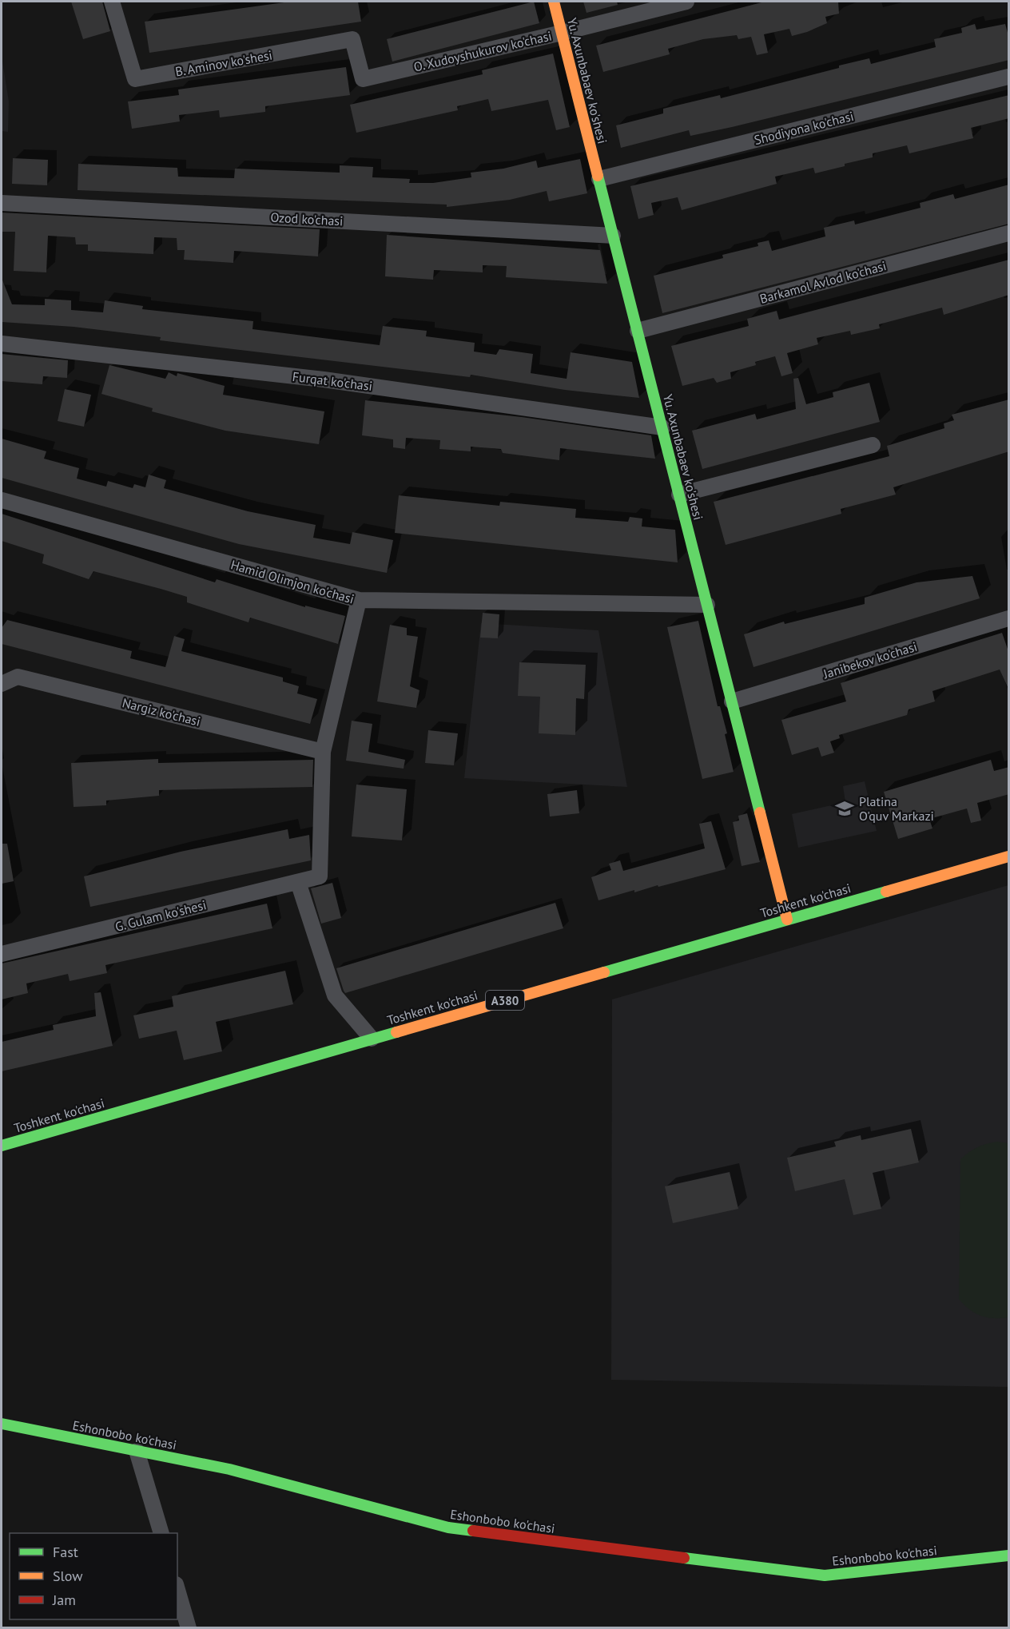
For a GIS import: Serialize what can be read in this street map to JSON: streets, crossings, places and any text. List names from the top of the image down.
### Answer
{
  "streets": {
    "main road": [
      "Yu. Axunbabaev ko'shesi",
      "Toshkent ko'chasi",
      "A380",
      "Eshonbobo ko'chasi"
    ],
    "street": [
      "O. Xudoyshukurov ko'chasi",
      "B. Aminov ko'shesi",
      "Shodiyona ko'chasi",
      "Ozod ko'chasi",
      "Barkamol Avlod ko'chasi",
      "Furqat ko'chasi",
      "Hamid Olimjon ko'chasi",
      "Janibekov ko'chasi",
      "Nargiz ko'chasi",
      "G. Gulam ko'shesi"
    ]
  },
  "crossings": [
    ["O. Xudoyshukurov ko'chasi", "B. Aminov ko'shesi"],
    ["O. Xudoyshukurov ko'chasi", "Yu. Axunbabaev ko'shesi"],
    ["Yu. Axunbabaev ko'shesi", "Shodiyona ko'chasi"],
    ["Yu. Axunbabaev ko'shesi", "Ozod ko'chasi"],
    ["Yu. Axunbabaev ko'shesi", "Barkamol Avlod ko'chasi"],
    ["Yu. Axunbabaev ko'shesi", "Furqat ko'chasi"],
    ["Yu. Axunbabaev ko'shesi", "Hamid Olimjon ko'chasi"],
    ["Yu. Axunbabaev ko'shesi", "Janibekov ko'chasi"],
    ["Yu. Axunbabaev ko'shesi", "Toshkent ko'chasi"],
    ["Nargiz ko'chasi", "G. Gulam ko'shesi"]
  ],
  "places": {
    "school or university": ["Platina O'quv Markazi"]
  },
  "legend": ["Fast", "Slow", "Jam"]
}
